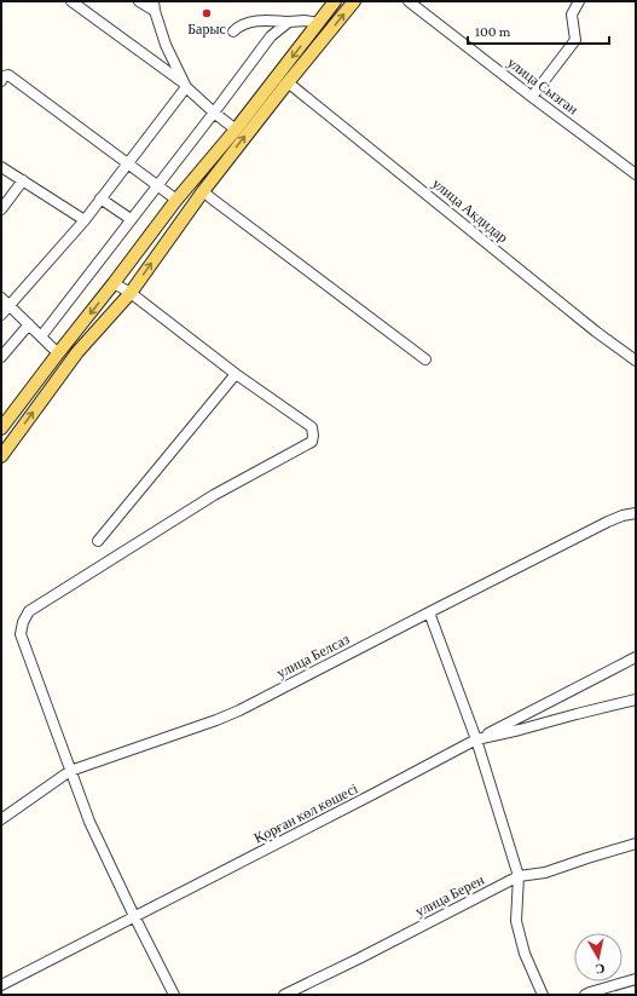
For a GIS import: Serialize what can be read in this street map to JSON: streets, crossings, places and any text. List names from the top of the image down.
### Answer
{
  "streets": {
    "street": [
      "улица Сызган",
      "улица Акдидар",
      "улица Белсаз",
      "Қорған көл көшесі",
      "улица Берен"
    ]
  },
  "places": ["Барыс"],
  "scale_bar": "100 m",
  "north": "bottom"
}
